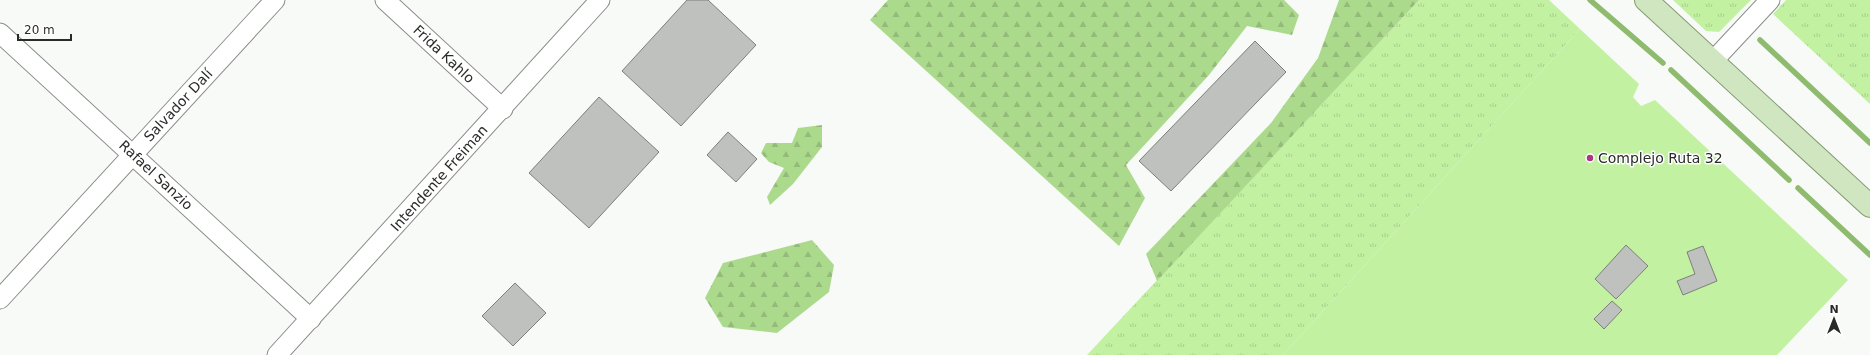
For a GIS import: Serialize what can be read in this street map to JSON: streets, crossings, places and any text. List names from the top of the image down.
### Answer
{
  "streets": {
    "street": [
      "Frida Kahlo",
      "Salvador Dalí",
      "Rafael Sanzio",
      "Intendente Freiman"
    ]
  },
  "crossings": [
    ["Frida Kahlo", "Intendente Freiman"],
    ["Salvador Dalí", "Rafael Sanzio"],
    ["Rafael Sanzio", "Intendente Freiman"]
  ],
  "places": ["Complejo Ruta 32"],
  "scale_bar": "20 m",
  "north": "top"
}
